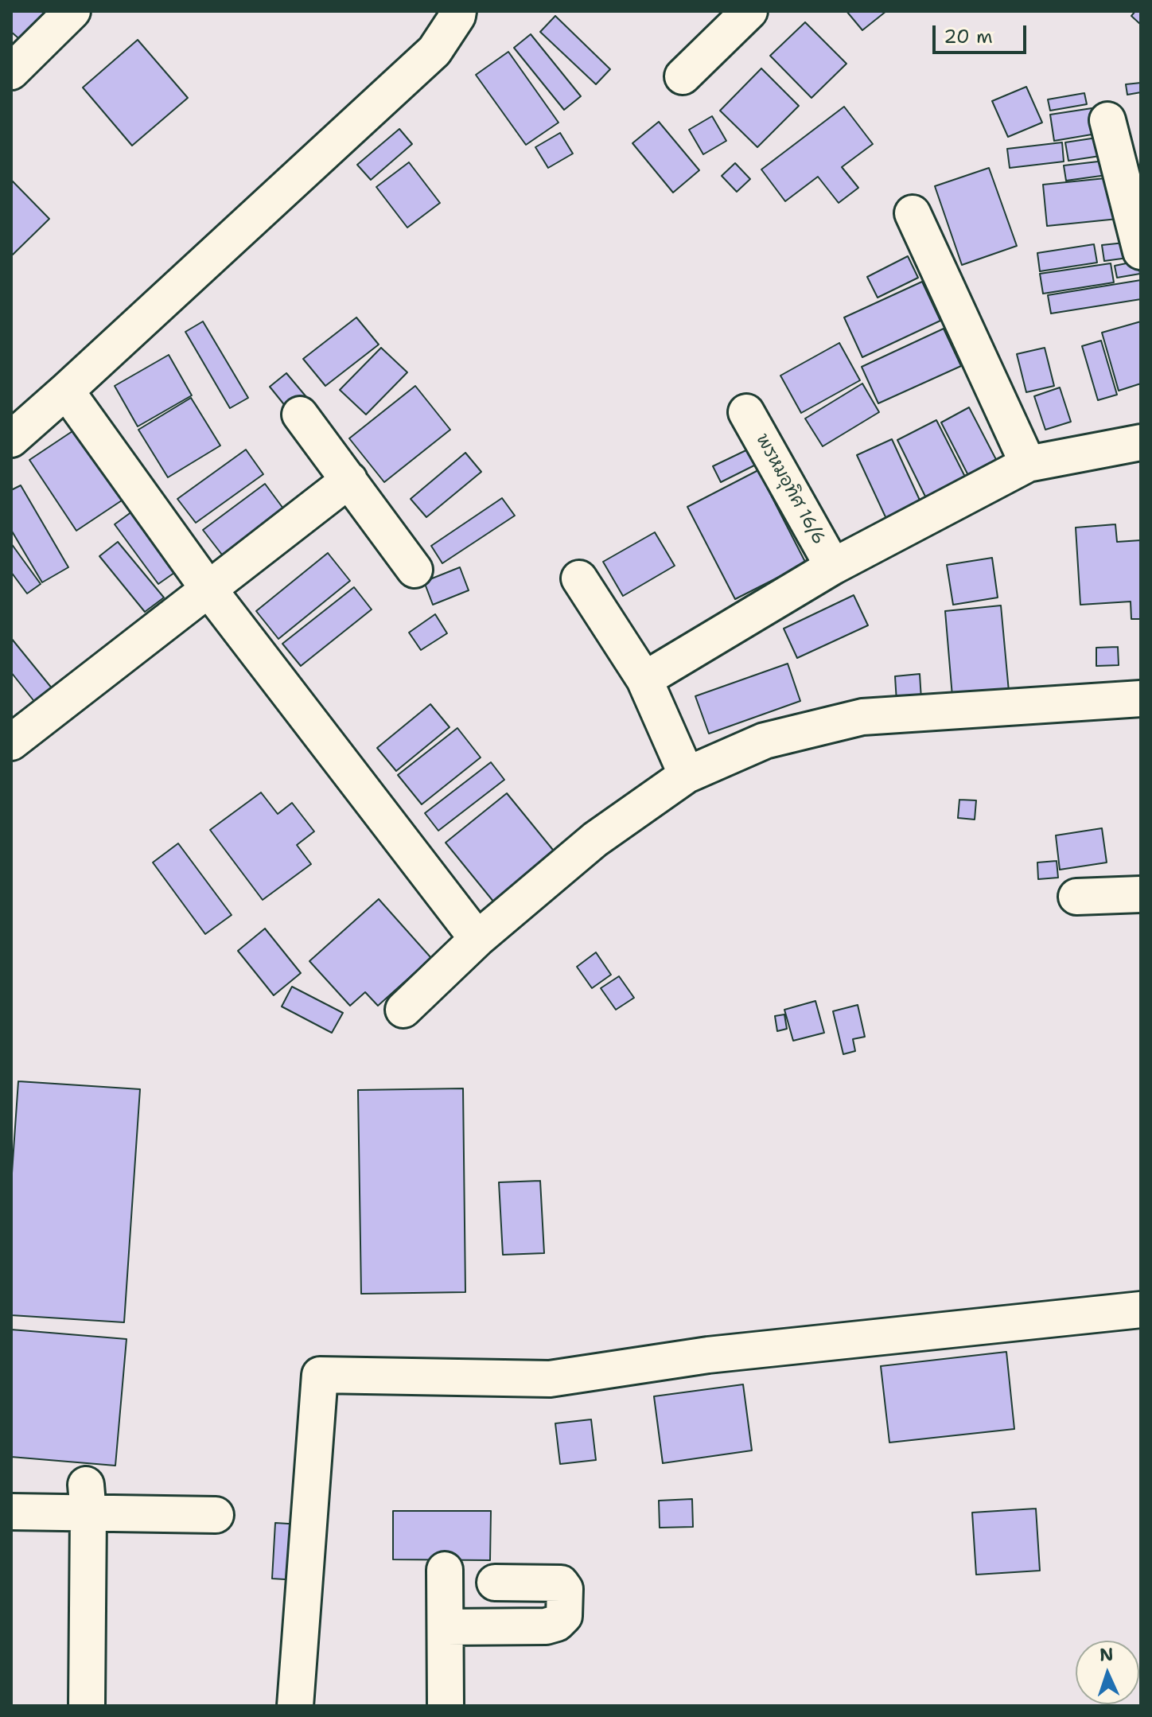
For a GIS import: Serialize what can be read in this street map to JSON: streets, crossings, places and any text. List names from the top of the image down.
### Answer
{
  "streets": {
    "street": ["พรหมอุทิศ 16/6"]
  },
  "scale_bar": "20 m",
  "north": "top"
}
